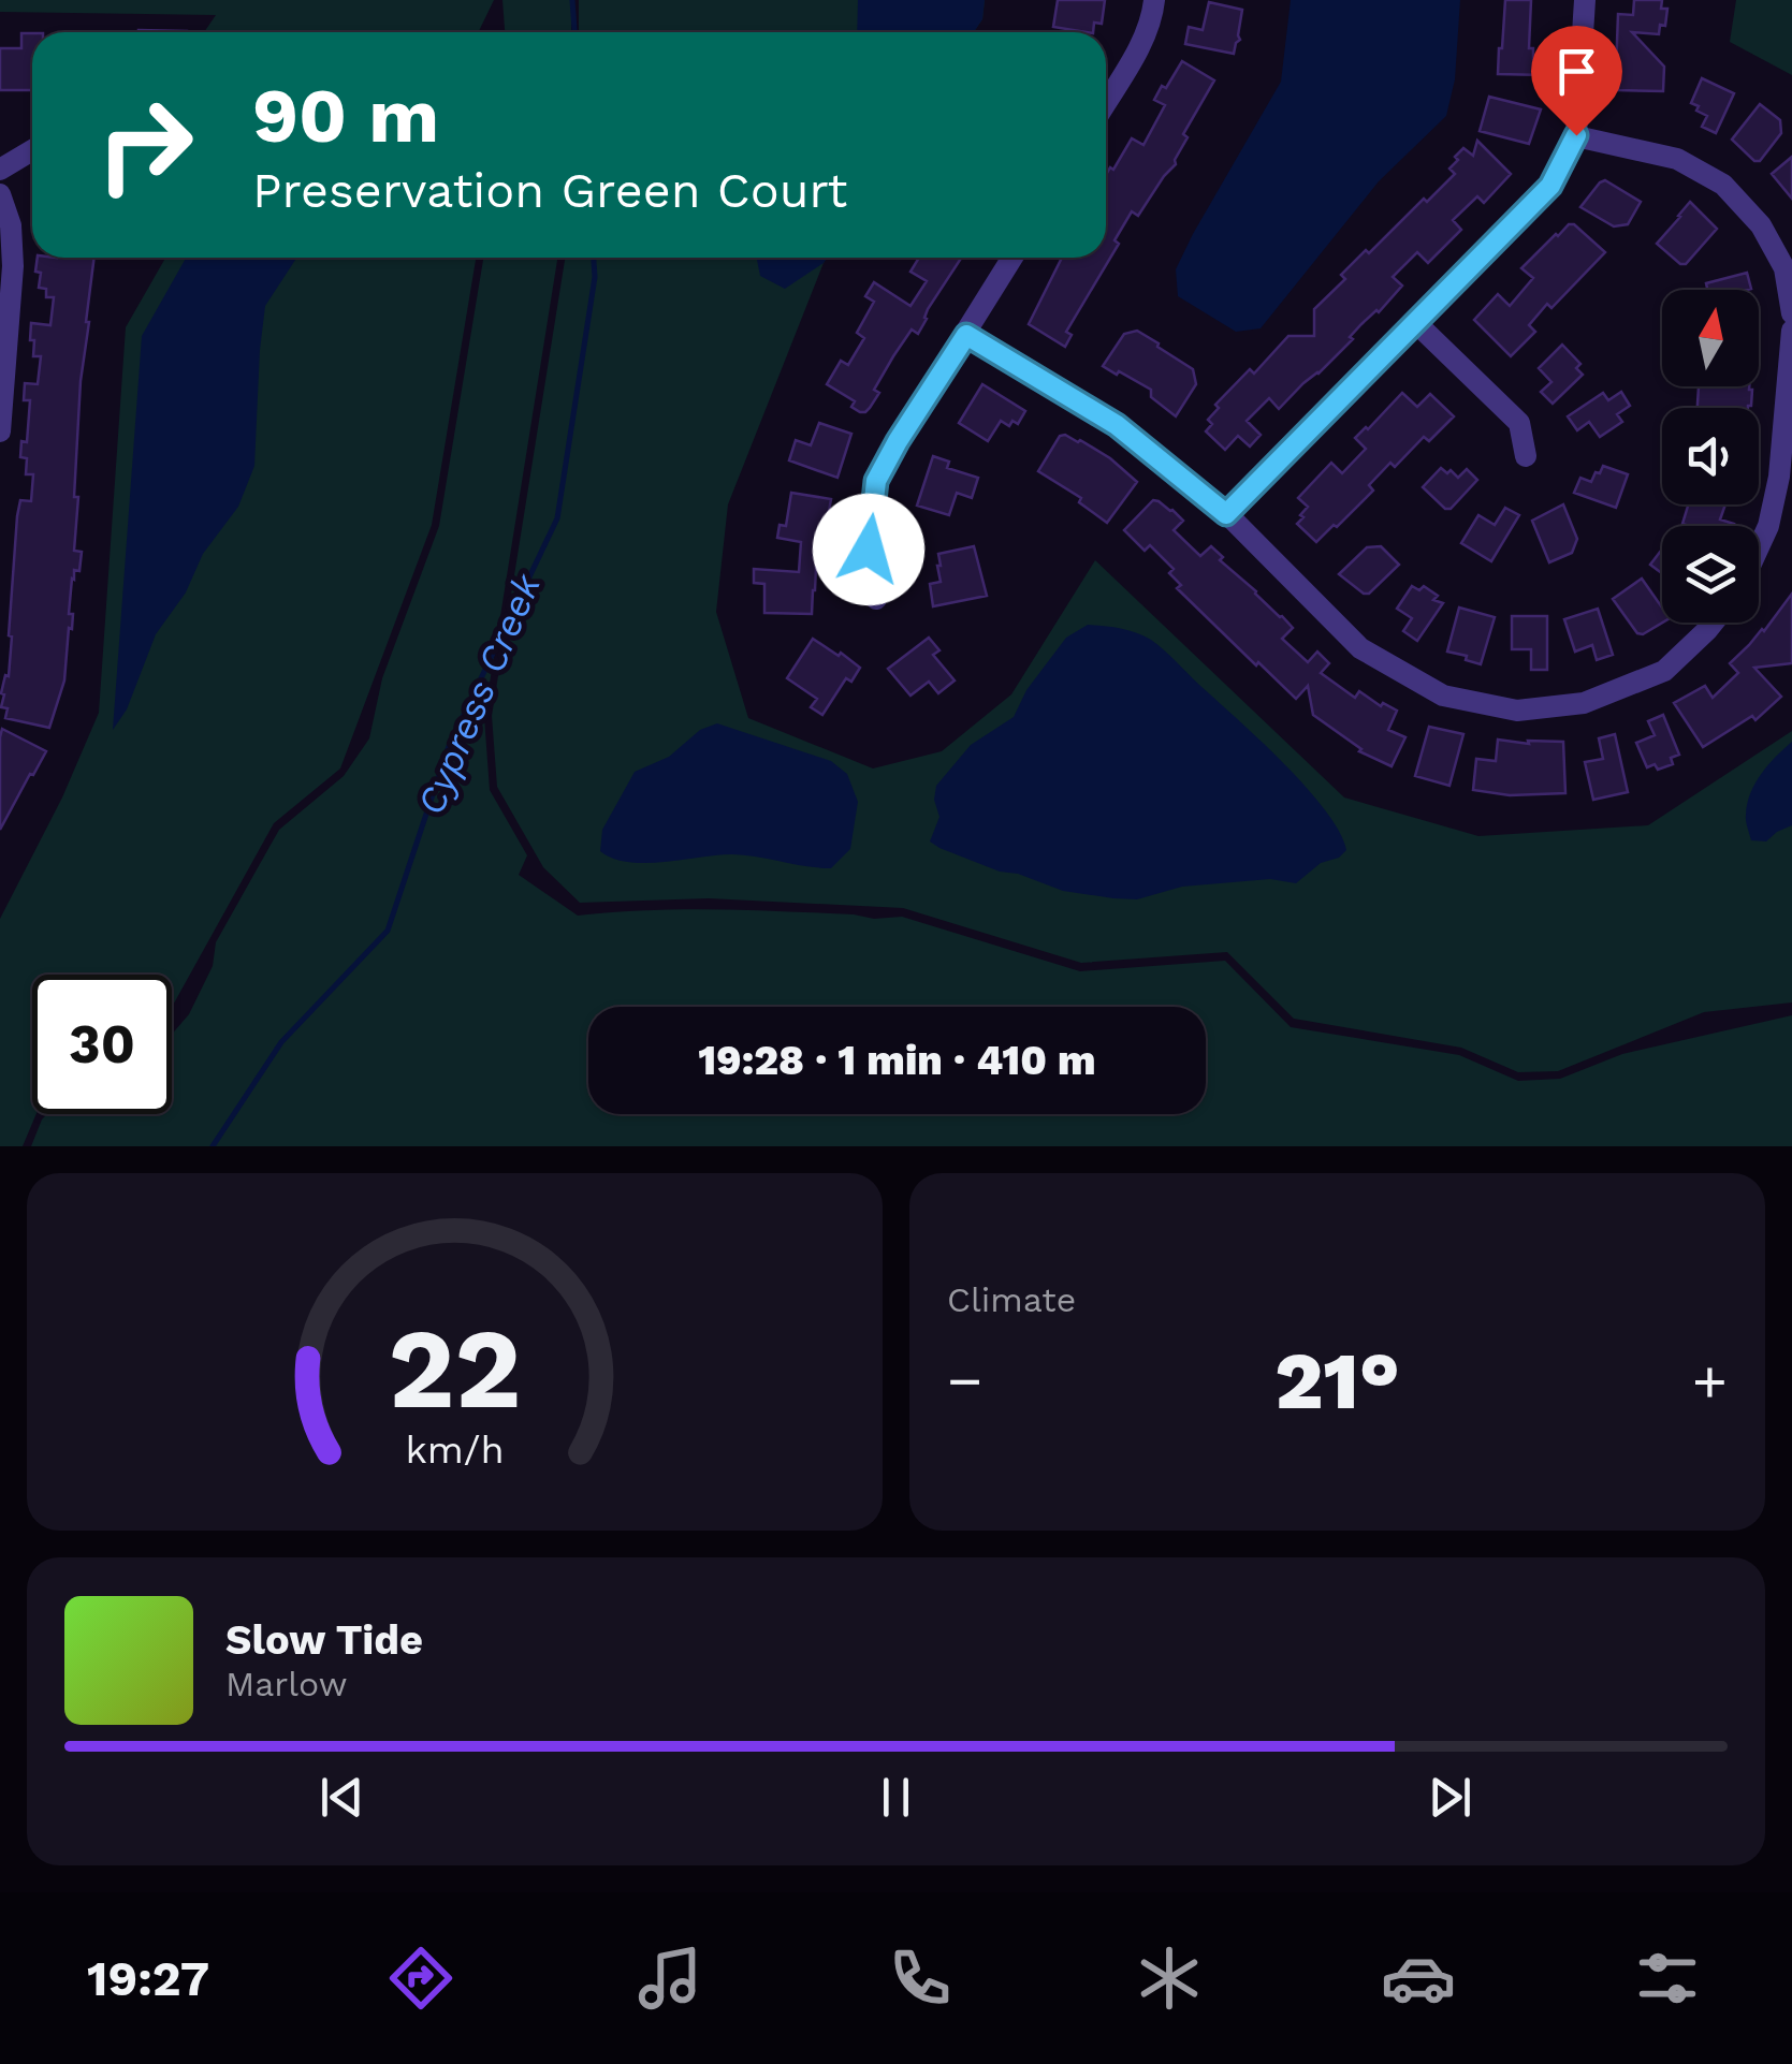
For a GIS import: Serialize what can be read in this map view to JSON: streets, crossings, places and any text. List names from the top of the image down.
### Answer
{
  "water": ["Cypress Creek"],
  "north": "top",
  "page": {
    "turn": ["90 m", "Preservation Green Court"],
    "limit": "30",
    "trip": "19:28 · 1 min · 410 m",
    "tile": "Climate",
    "heat": ["−", "21°", "+"],
    "song": ["Slow Tide", "Marlow"],
    "tabs": "19:27",
    "gauge": ["22", "km/h"]
  }
}
